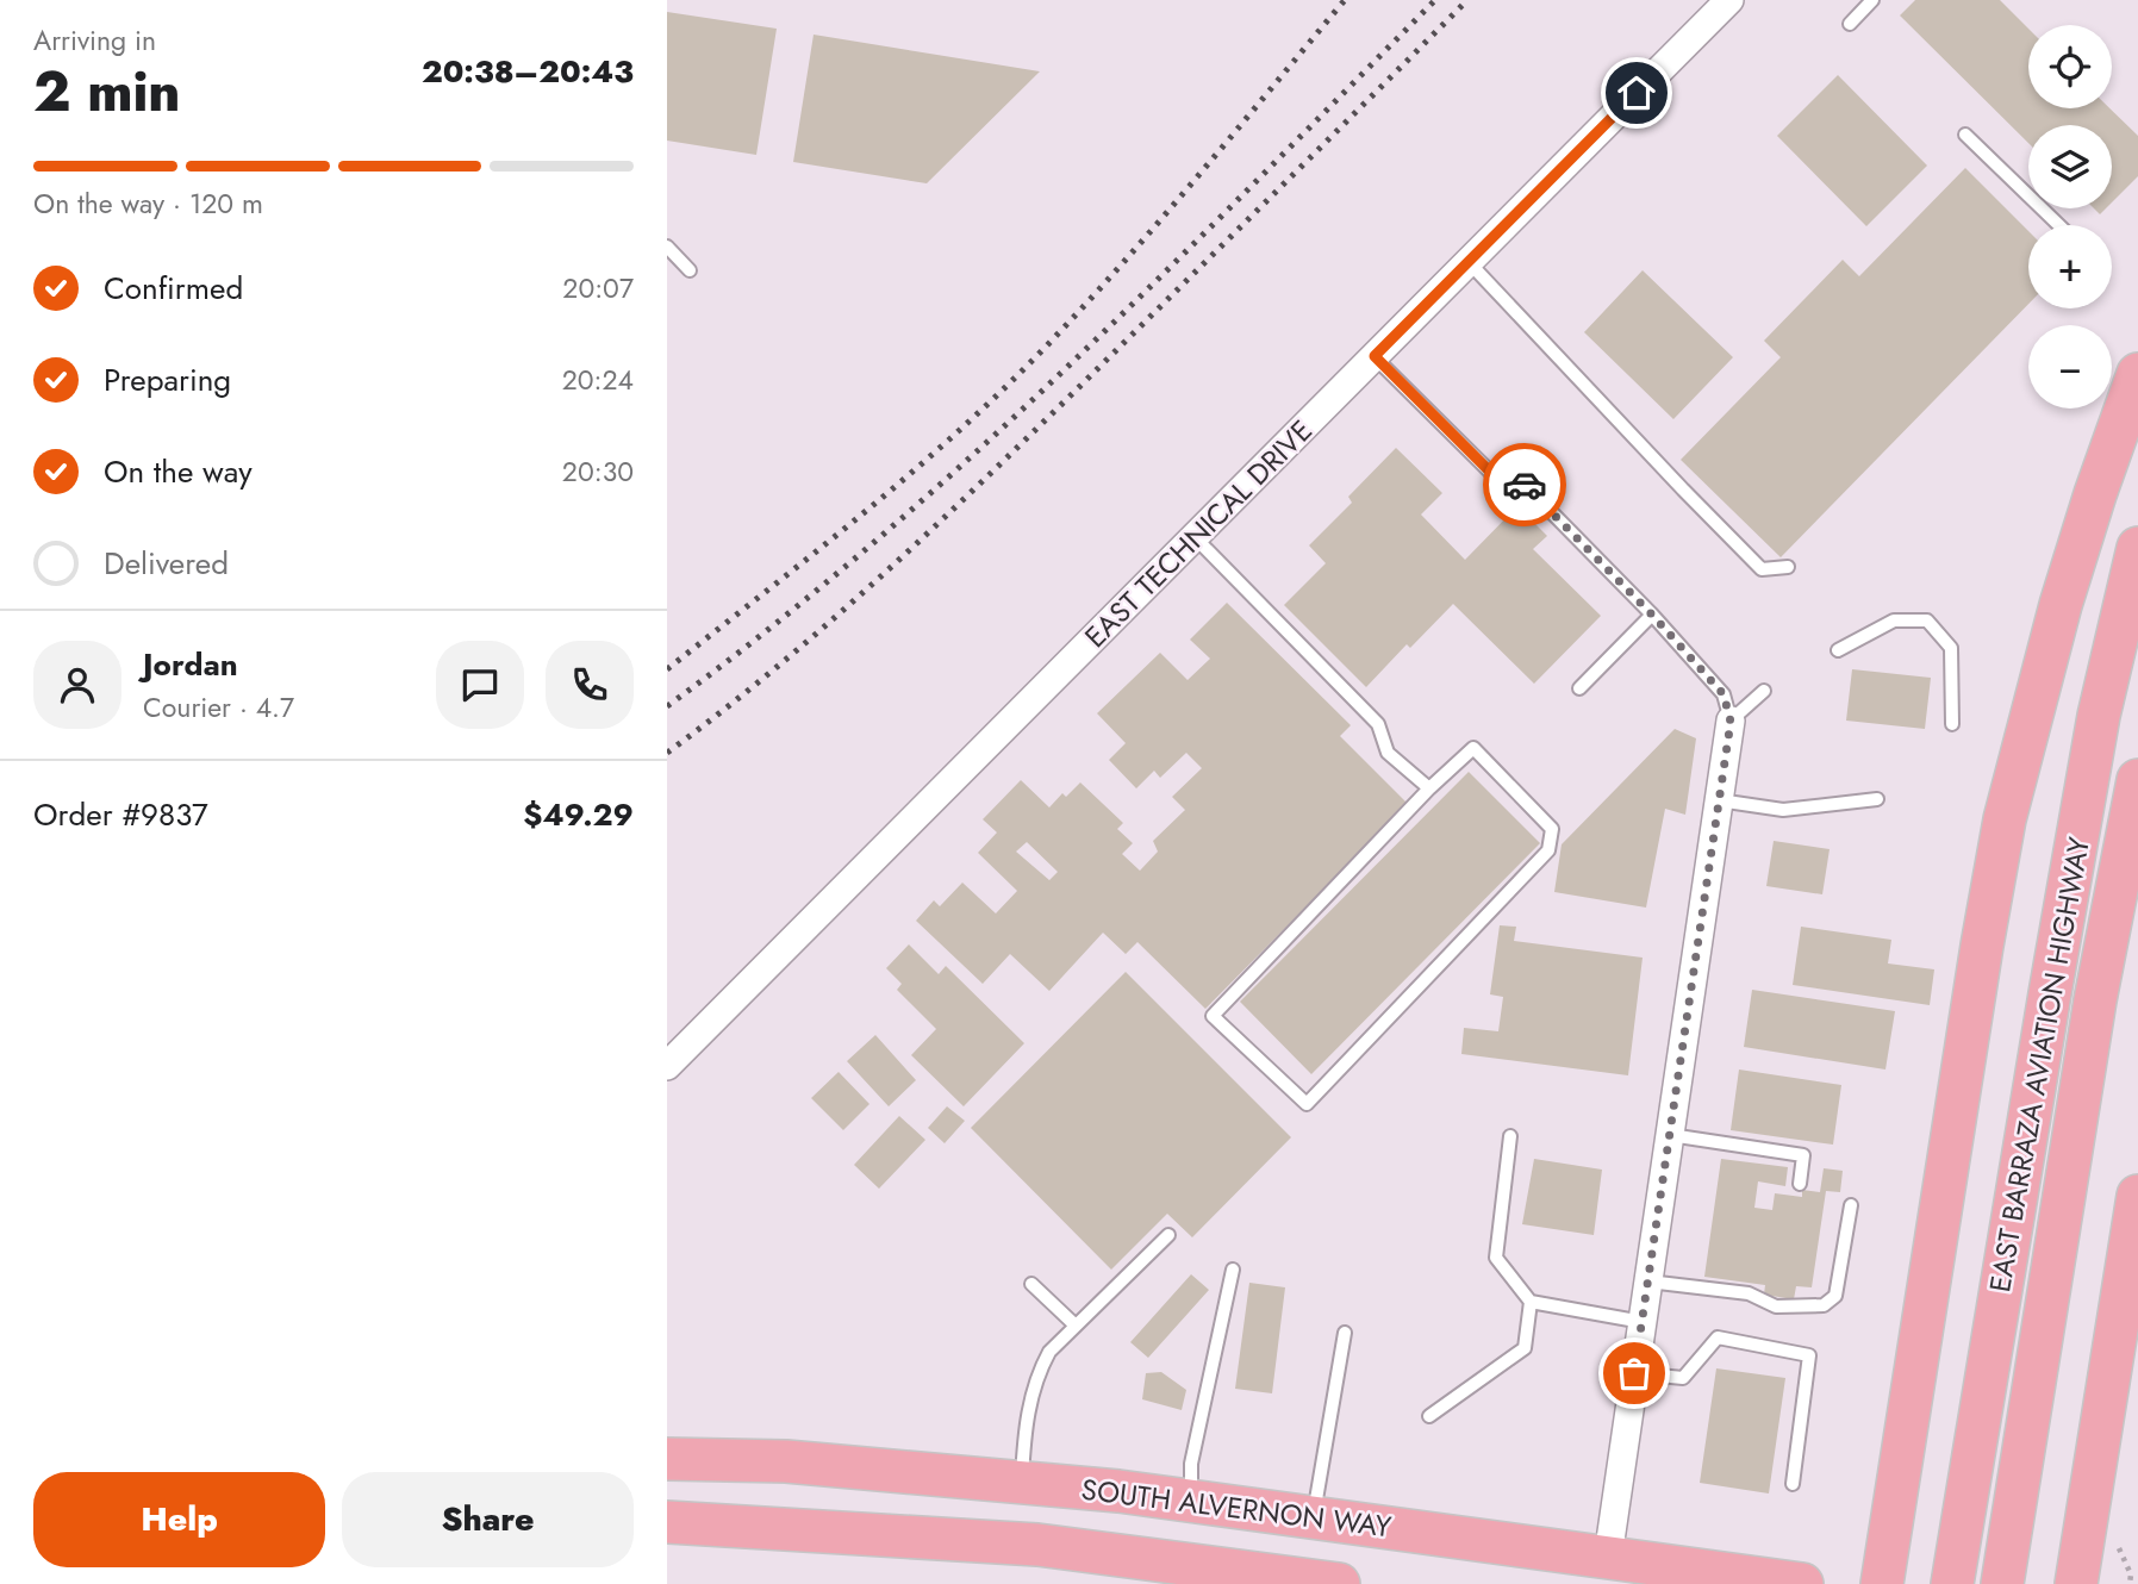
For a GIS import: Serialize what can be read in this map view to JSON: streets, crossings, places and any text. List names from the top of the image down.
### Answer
{
  "streets": {
    "main road": ["EAST BARRAZA AVIATION HIGHWAY", "SOUTH ALVERNON WAY"],
    "street": ["EAST TECHNICAL DRIVE"]
  },
  "page": {
    "heading": ["2 min", "Arriving in", "20:38–20:43"],
    "panel": [
      "Jordan",
      "Courier · 4.7",
      "Order #9837",
      "$49.29"
    ],
    "map_buttons": ["+", "−"],
    "bar": "On the way · 120 m",
    "list": [
      ["Confirmed", "20:07"],
      ["Preparing", "20:24"],
      ["On the way", "20:30"],
      "Delivered"
    ],
    "buttons": ["Help", "Share"]
  }
}
